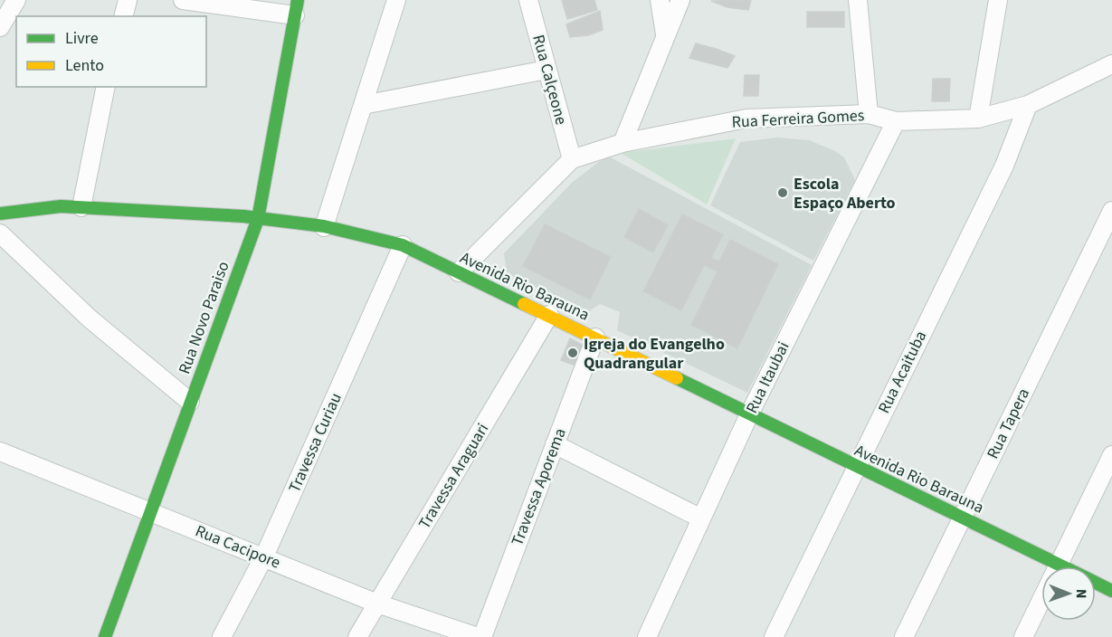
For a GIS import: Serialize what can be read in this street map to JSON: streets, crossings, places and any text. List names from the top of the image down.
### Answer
{
  "streets": {
    "street": [
      "Rua Calçeone",
      "Rua Ferreira Gomes",
      "Avenida Rio Barauna",
      "Rua Novo Paraiso",
      "Rua Acaituba",
      "Rua Itaubai",
      "Rua Tapera",
      "Travessa Curiau",
      "Travessa Araguari",
      "Travessa Aporema",
      "Rua Cacipore"
    ]
  },
  "crossings": [
    ["Rua Calçeone", "Rua Ferreira Gomes"],
    ["Rua Ferreira Gomes", "Avenida Rio Barauna"],
    ["Rua Ferreira Gomes", "Rua Acaituba"],
    ["Rua Ferreira Gomes", "Rua Itaubai"],
    ["Avenida Rio Barauna", "Rua Novo Paraiso"],
    ["Avenida Rio Barauna", "Rua Acaituba"],
    ["Avenida Rio Barauna", "Rua Itaubai"],
    ["Avenida Rio Barauna", "Rua Tapera"],
    ["Avenida Rio Barauna", "Travessa Curiau"],
    ["Avenida Rio Barauna", "Travessa Araguari"],
    ["Avenida Rio Barauna", "Travessa Aporema"],
    ["Rua Novo Paraiso", "Rua Cacipore"],
    ["Travessa Curiau", "Rua Cacipore"],
    ["Travessa Araguari", "Rua Cacipore"]
  ],
  "places": ["Escola Espaço Aberto", "Igreja do Evangelho Quadrangular"],
  "legend": ["Livre", "Lento"],
  "north": "right"
}
